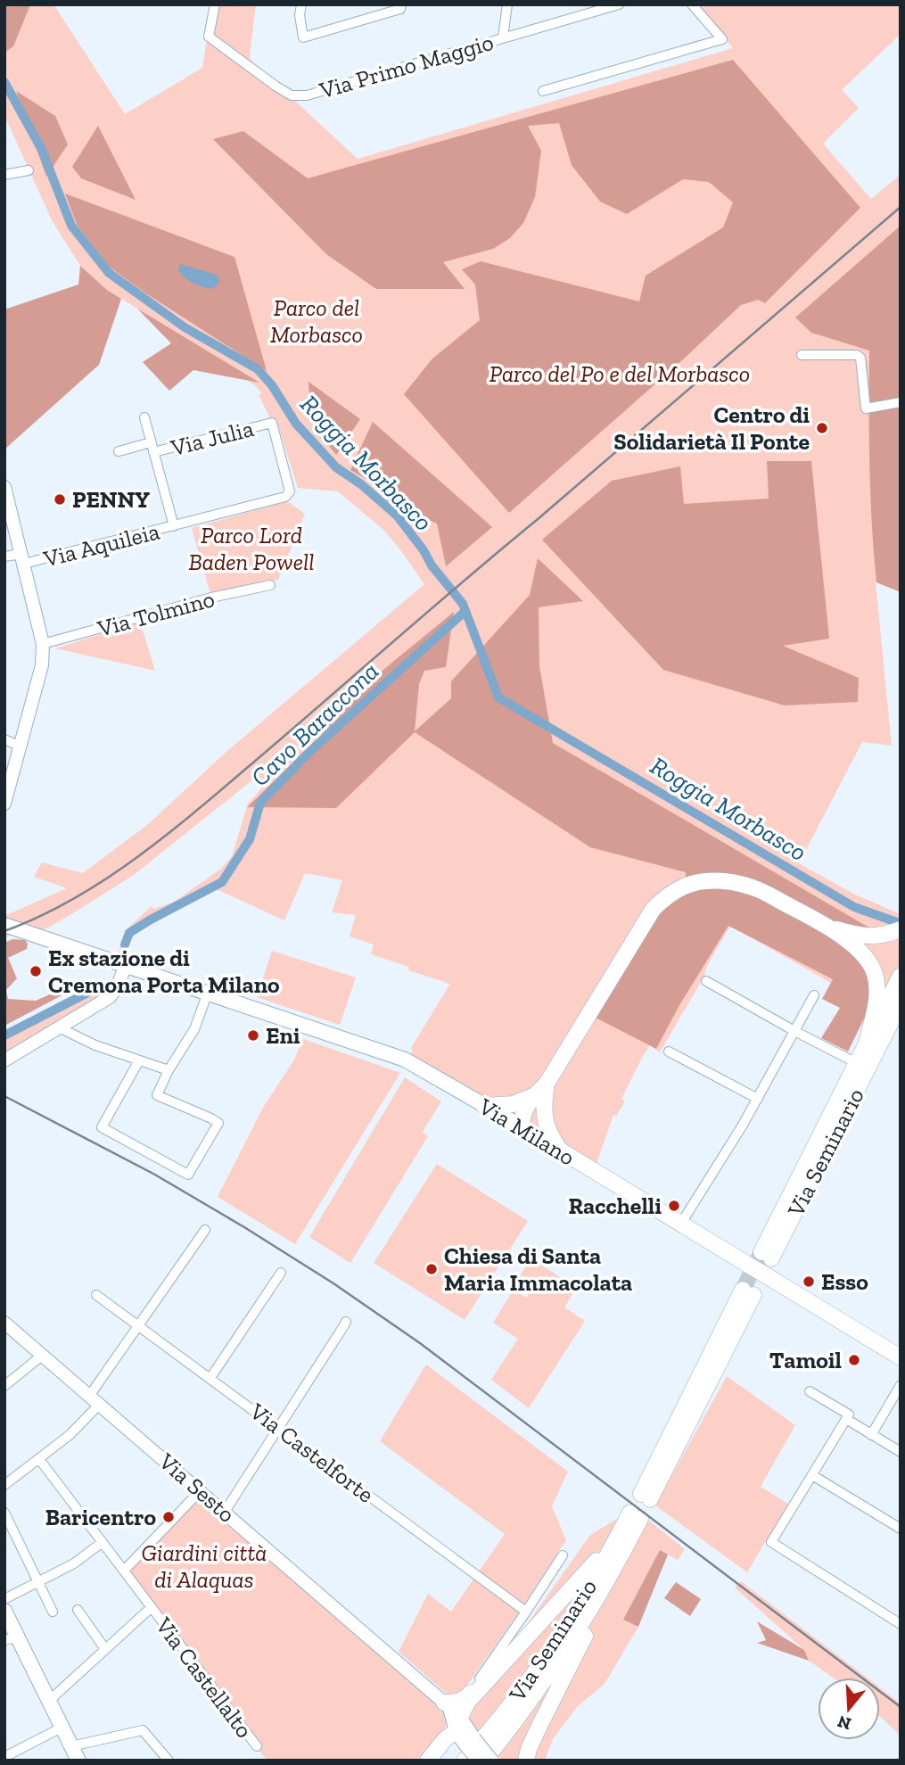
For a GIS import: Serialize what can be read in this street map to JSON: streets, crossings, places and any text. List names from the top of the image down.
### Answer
{
  "streets": {
    "main road": ["Via Milano", "Via Seminario"],
    "street": [
      "Via Primo Maggio",
      "Via Julia",
      "Via Aquileia",
      "Via Tolmino",
      "Via Castelforte",
      "Via Sesto",
      "Via Castellalto"
    ]
  },
  "crossings": [
    ["Via Julia", "Via Aquileia"],
    ["Via Seminario", "Via Sesto"]
  ],
  "water": ["Roggia Morbasco", "Cavo Baraccona"],
  "parks": [
    "Parco del Morbasco",
    "Parco del Po e del Morbasco",
    "Parco Lord Baden Powell",
    "Giardini città di Alaquas"
  ],
  "places": [
    "Centro di Solidarietà Il Ponte",
    "PENNY",
    "Ex stazione di Cremona Porta Milano",
    "Eni",
    "Racchelli",
    "Chiesa di Santa Maria Immacolata",
    "Esso",
    "Tamoil",
    "Baricentro"
  ],
  "north": "bottom"
}
